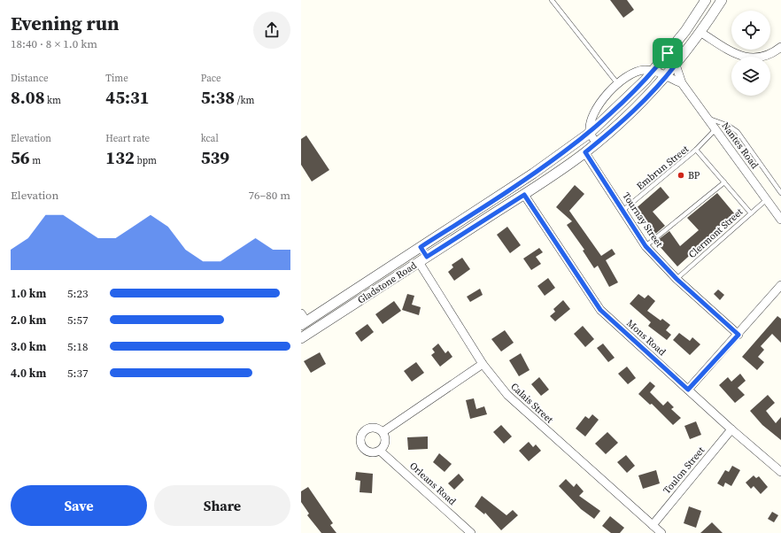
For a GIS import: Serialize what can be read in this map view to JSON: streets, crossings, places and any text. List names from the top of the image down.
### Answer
{
  "streets": {
    "street": [
      "Nantes Road",
      "Tournay Street",
      "Gladstone Road",
      "Mons Road",
      "Calais Street",
      "Toulon Street",
      "Orleans Road"
    ],
    "lane": ["Embrun Street", "Clermont Street"]
  },
  "crossings": [
    ["Nantes Road", "Embrun Street"],
    ["Nantes Road", "Clermont Street"],
    ["Nantes Road", "Gladstone Road"],
    ["Embrun Street", "Tournay Street"],
    ["Embrun Street", "Clermont Street"],
    ["Tournay Street", "Clermont Street"],
    ["Tournay Street", "Gladstone Road"],
    ["Gladstone Road", "Mons Road"],
    ["Gladstone Road", "Calais Street"],
    ["Mons Road", "Toulon Street"],
    ["Calais Street", "Toulon Street"]
  ],
  "places": ["BP"],
  "page": {
    "heading": ["Evening run", "18:40 · 8 × 1.0 km"],
    "stats": [
      ["Distance", "8.08 km"],
      ["Time", "45:31"],
      ["Pace", "5:38 /km"],
      ["Elevation", "56 m"],
      ["Heart rate", "132 bpm"],
      ["kcal", "539"]
    ],
    "chart": ["Elevation", "76–80 m"],
    "list": [
      {
        "name": "1.0 km",
        "note": "5:23"
      },
      {
        "name": "2.0 km",
        "note": "5:57"
      },
      {
        "name": "3.0 km",
        "note": "5:18"
      },
      {
        "name": "4.0 km",
        "note": "5:37"
      }
    ],
    "buttons": ["Save", "Share"]
  }
}
